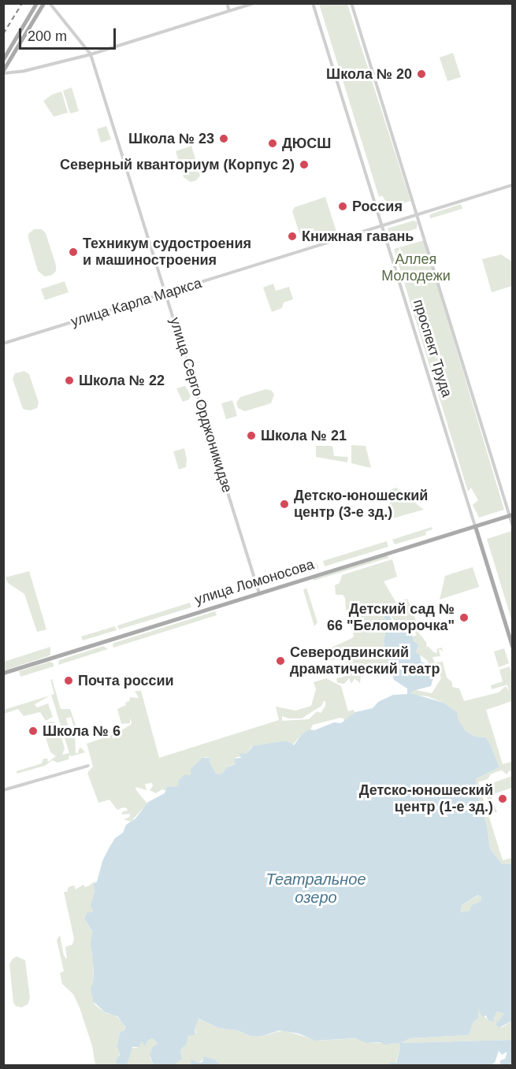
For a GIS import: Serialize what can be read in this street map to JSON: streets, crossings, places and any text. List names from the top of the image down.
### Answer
{
  "streets": {
    "main road": ["проспект Труда", "улица Ломоносова"],
    "street": ["улица Карла Маркса", "улица Серго Орджоникидзе"]
  },
  "crossings": [
    ["улица Карла Маркса", "проспект Труда"],
    ["улица Карла Маркса", "улица Серго Орджоникидзе"],
    ["проспект Труда", "улица Ломоносова"],
    ["улица Серго Орджоникидзе", "улица Ломоносова"]
  ],
  "water": ["Театральное озеро"],
  "parks": ["Аллея Молодежи"],
  "places": [
    "Школа № 20",
    "Школа № 23",
    "ДЮСШ",
    "Северный кванториум (Корпус 2)",
    "Россия",
    "Книжная гавань",
    "Техникум судостроения и машиностроения",
    "Школа № 22",
    "Школа № 21",
    "Детско-юношеский центр (3-е зд.)",
    "Детский сад № 66 \"Беломорочка\"",
    "Северодвинский драматический театр",
    "Почта россии",
    "Школа № 6",
    "Детско-юношеский центр (1-е зд.)"
  ],
  "scale_bar": "200 m"
}
